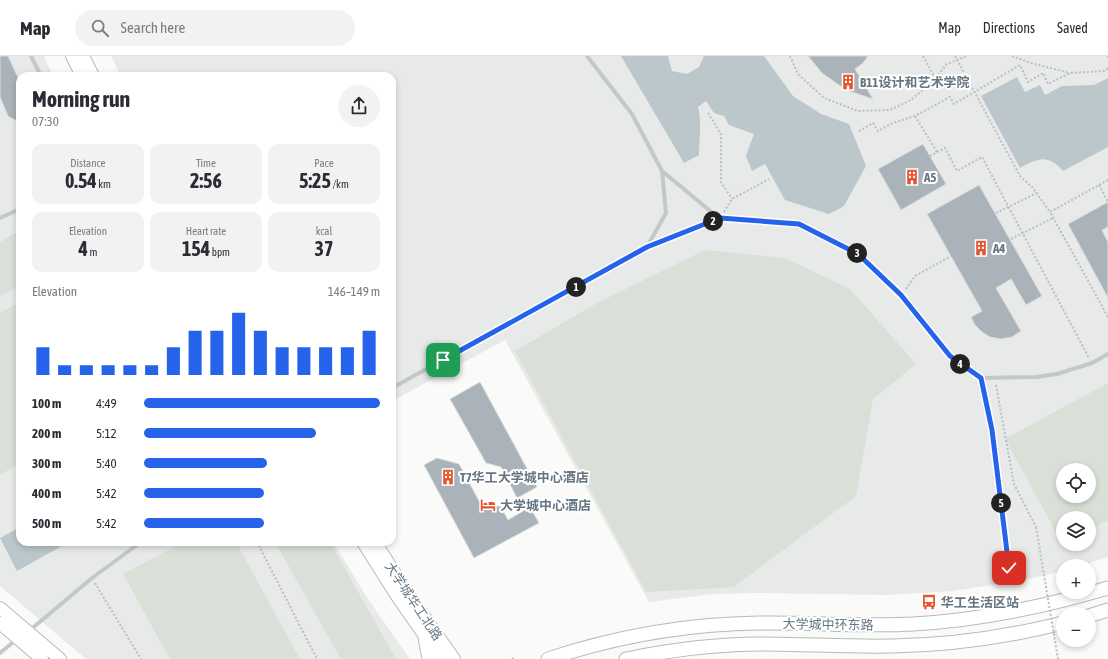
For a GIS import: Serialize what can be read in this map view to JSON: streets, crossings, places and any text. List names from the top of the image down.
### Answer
{
  "streets": {
    "main road": ["大学城华工北路", "大学城中环东路"]
  },
  "places": {
    "building": [
      "B11设计和艺术学院",
      "A5",
      "A4",
      "T7华工大学城中心酒店"
    ],
    "hotel": ["大学城中心酒店"],
    "bus stop": ["华工生活区站"]
  },
  "page": {
    "header": "Map",
    "search": "Search here",
    "nav": ["Map", "Directions", "Saved"],
    "heading": ["Morning run", "07:30"],
    "stats": [
      ["Distance", "0.54 km"],
      ["Time", "2:56"],
      ["Pace", "5:25 /km"],
      ["Elevation", "4 m"],
      ["Heart rate", "154 bpm"],
      ["kcal", "37"]
    ],
    "pins": [
      "2",
      "3",
      "1",
      "4",
      "5"
    ],
    "chart": ["Elevation", "146–149 m"],
    "list": [
      {
        "name": "100 m",
        "note": "4:49"
      },
      {
        "name": "200 m",
        "note": "5:12"
      },
      {
        "name": "300 m",
        "note": "5:40"
      },
      {
        "name": "400 m",
        "note": "5:42"
      },
      {
        "name": "500 m",
        "note": "5:42"
      }
    ],
    "map_buttons": ["+", "−"]
  }
}
